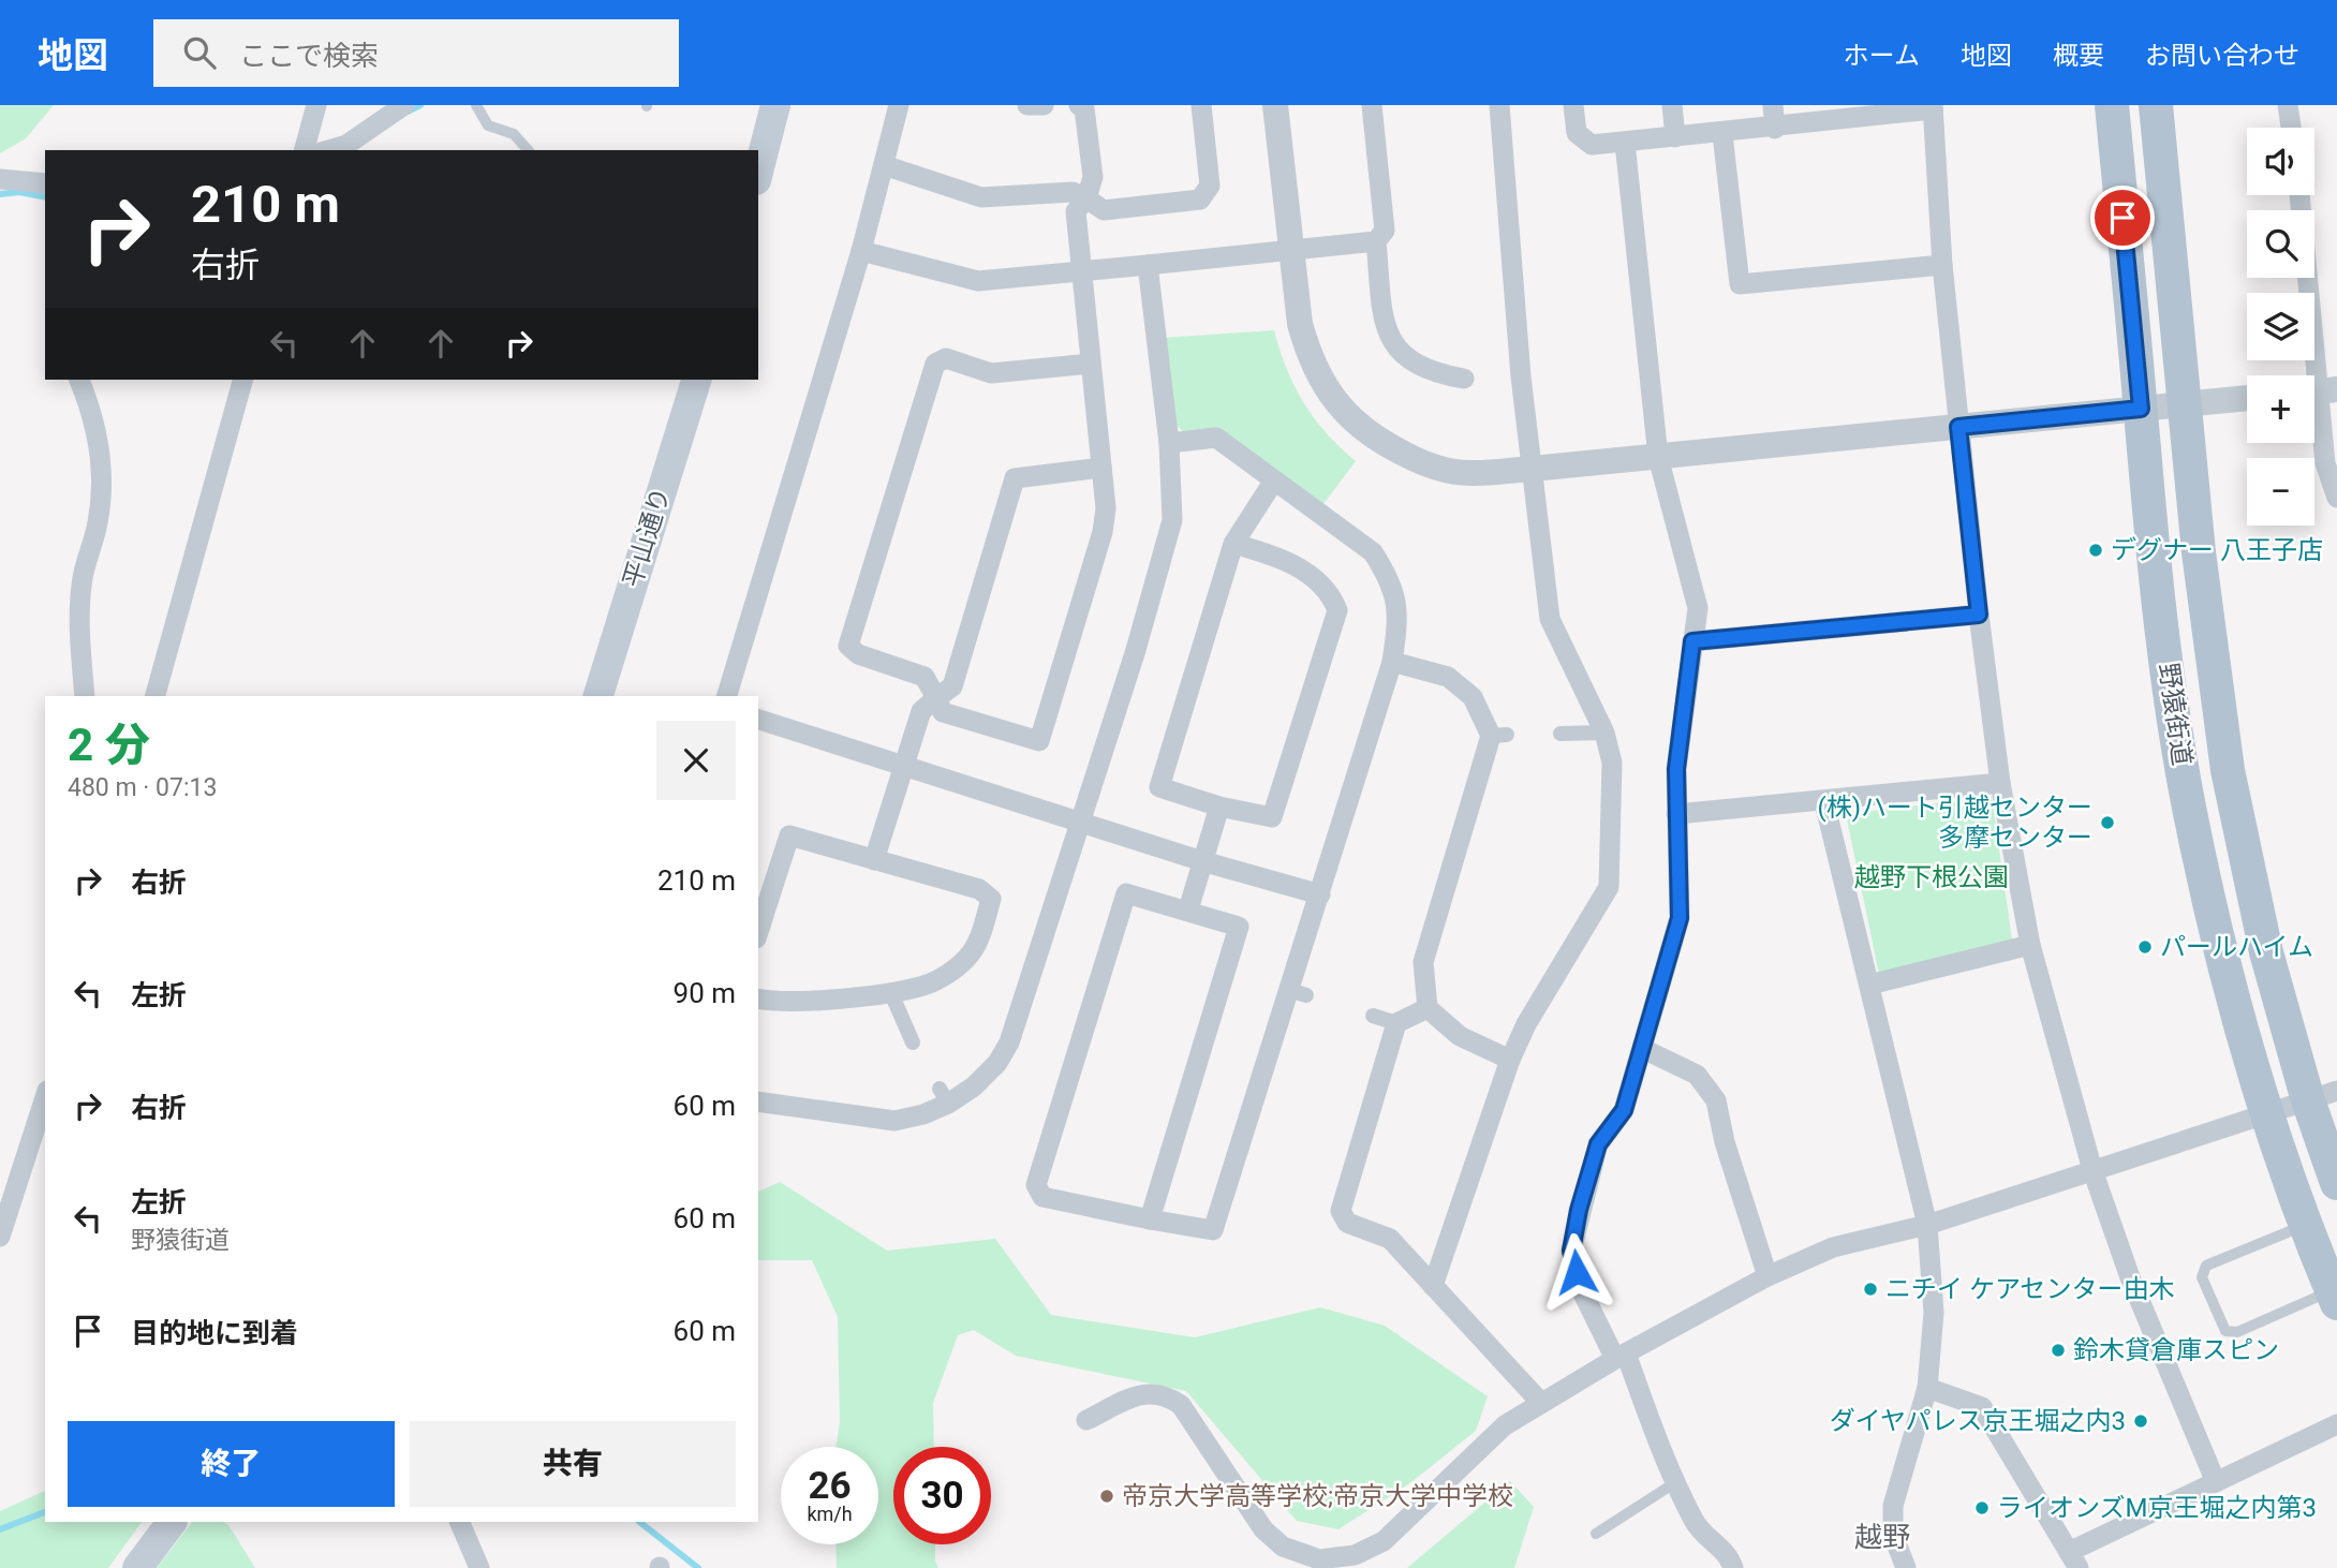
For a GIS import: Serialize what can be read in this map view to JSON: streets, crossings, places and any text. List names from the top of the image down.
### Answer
{
  "streets": {
    "main road": ["平山通り", "野猿街道"]
  },
  "districts": ["越野"],
  "parks": ["越野下根公園"],
  "places": [
    "デグナー 八王子店",
    "(株)ハート引越センター 多摩センター",
    "パールハイム",
    "ニチイ ケアセンター由木",
    "鈴木貸倉庫スピン",
    "ダイヤパレス京王堀之内3",
    "帝京大学高等学校;帝京大学中学校",
    "ライオンズM京王堀之内第3"
  ],
  "page": {
    "header": "地図",
    "search": "ここで検索",
    "nav": [
      "ホーム",
      "地図",
      "概要",
      "お問い合わせ"
    ],
    "map_buttons": ["+", "−"],
    "turn": ["210 m", "右折"],
    "heading": ["2 分", "480 m · 07:13"],
    "list": [
      {
        "name": "右折",
        "value": "210 m"
      },
      {
        "name": "左折",
        "value": "90 m"
      },
      {
        "name": "右折",
        "value": "60 m"
      },
      {
        "name": "左折",
        "note": "野猿街道",
        "value": "60 m"
      },
      {
        "name": "目的地に到着",
        "value": "60 m"
      }
    ],
    "buttons": ["終了", "共有"],
    "speed": "26 km/h",
    "limit": "30"
  }
}
